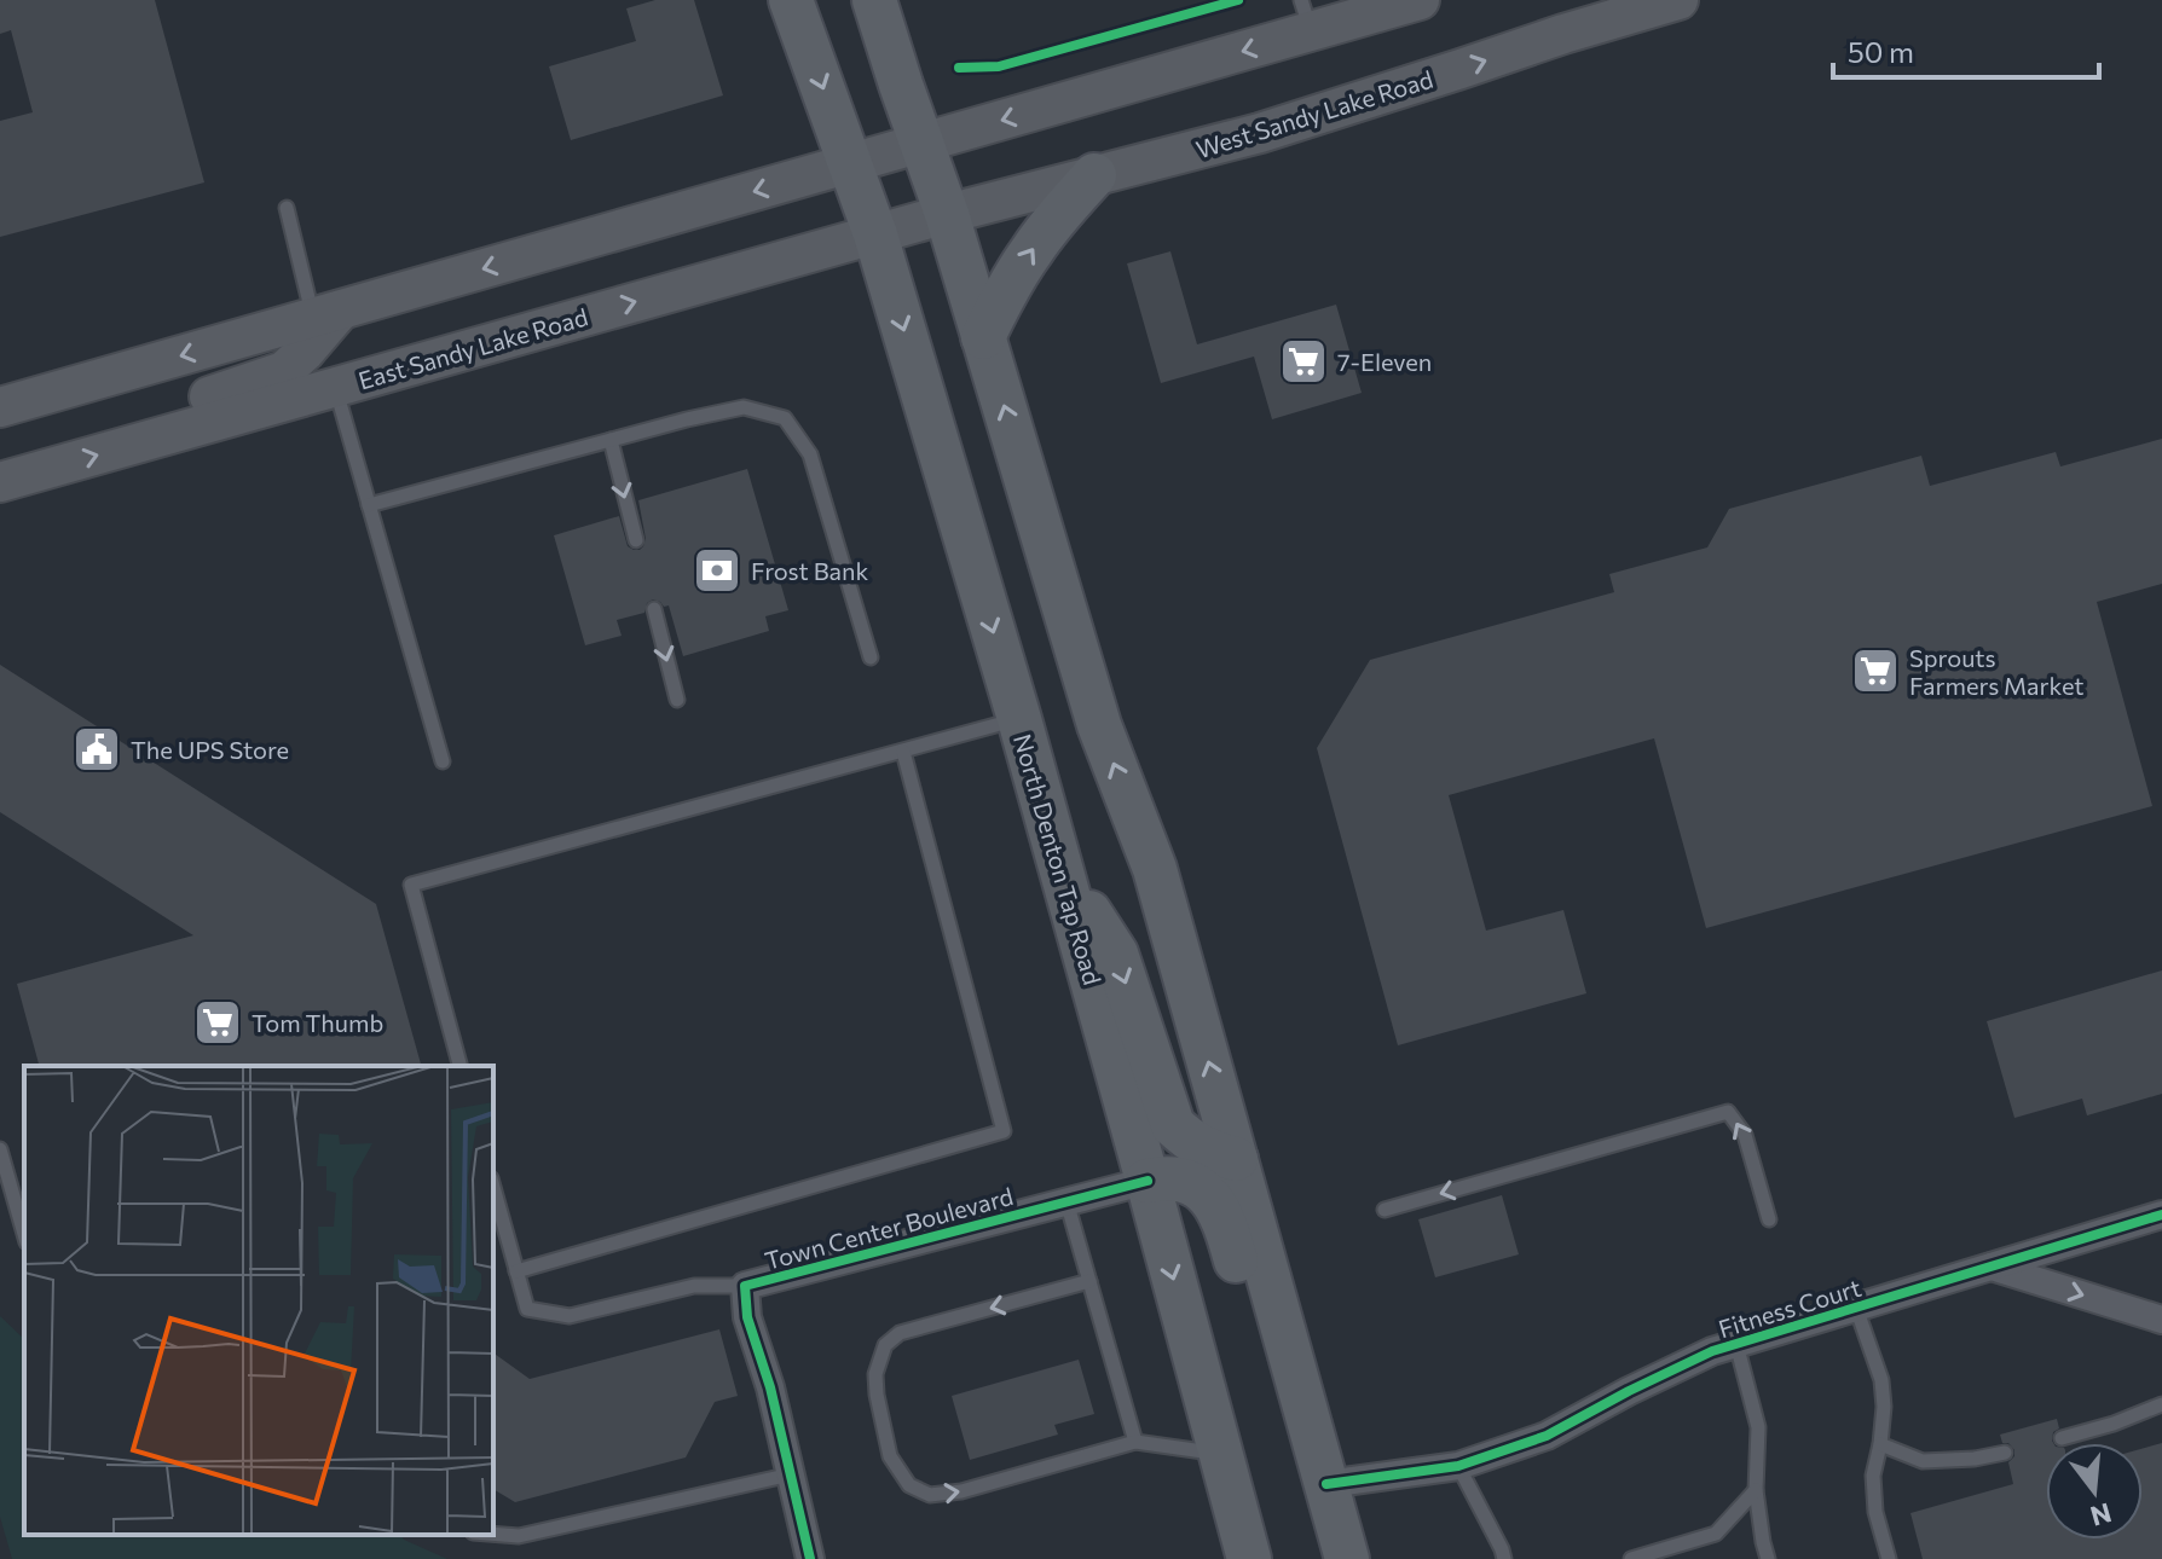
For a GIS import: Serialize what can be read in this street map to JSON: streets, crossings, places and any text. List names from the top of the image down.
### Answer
{
  "streets": {
    "main road": ["West Sandy Lake Road", "East Sandy Lake Road", "North Denton Tap Road"],
    "street": ["Town Center Boulevard", "Fitness Court"]
  },
  "crossings": [
    ["West Sandy Lake Road", "East Sandy Lake Road"],
    ["East Sandy Lake Road", "North Denton Tap Road"],
    ["North Denton Tap Road", "Town Center Boulevard"]
  ],
  "places": {
    "supermarket": ["7-Eleven", "Sprouts Farmers Market", "Tom Thumb"],
    "bank": ["Frost Bank"],
    "public building": ["The UPS Store"]
  },
  "scale_bar": "50 m",
  "north": "bottom"
}
